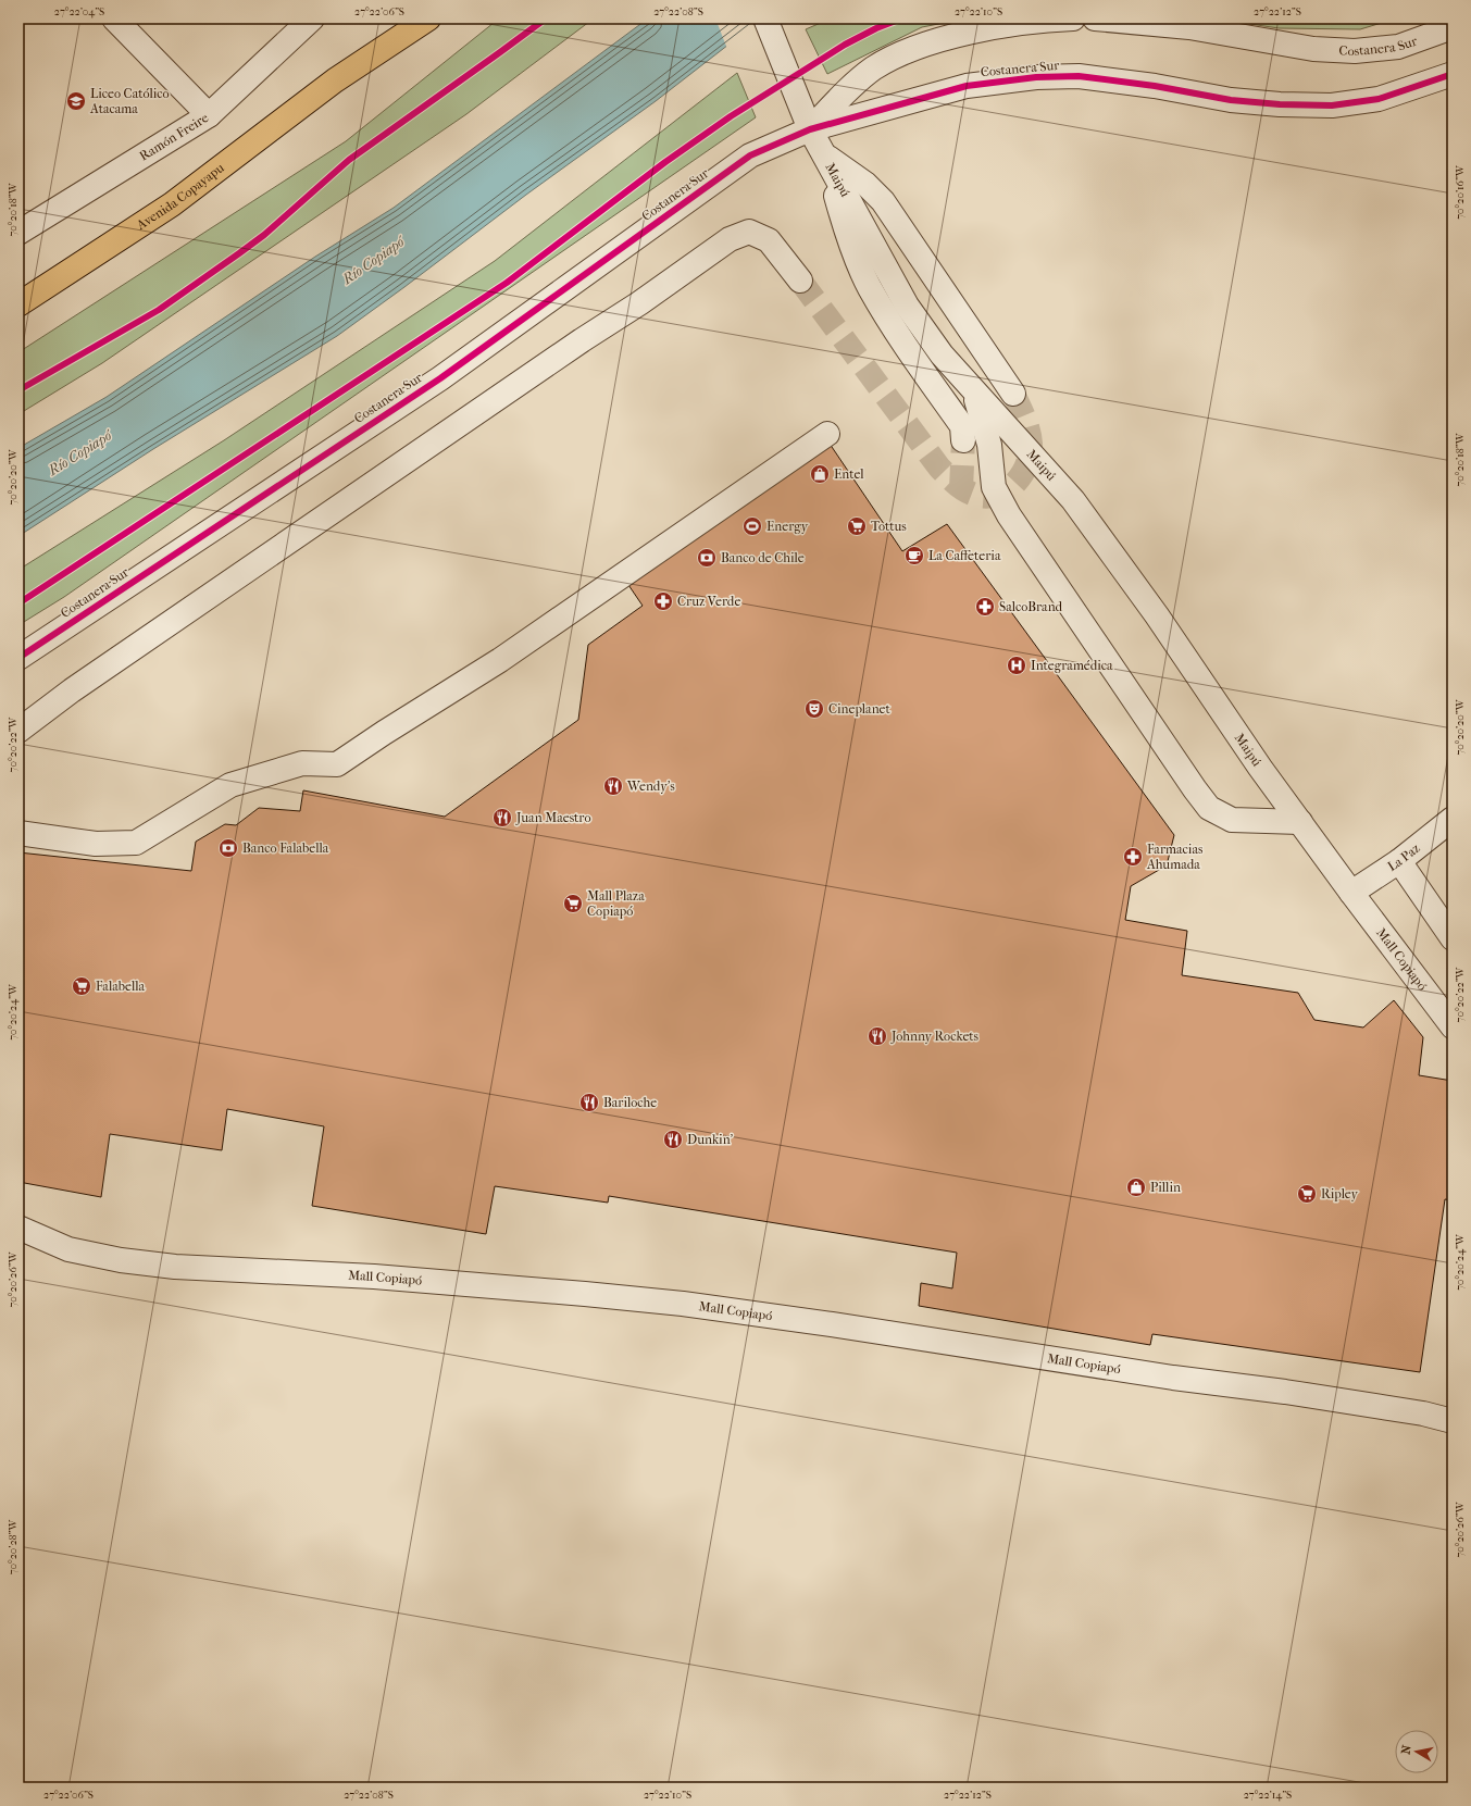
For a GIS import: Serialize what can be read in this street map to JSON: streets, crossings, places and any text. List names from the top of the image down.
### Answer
{
  "streets": {
    "highway": ["Avenida Copayapu"],
    "street": [
      "Costanera Sur",
      "Ramón Freire",
      "Maipú",
      "La Paz",
      "Mall Copiapó"
    ]
  },
  "crossings": [
    ["Costanera Sur", "Maipú"],
    ["Maipú", "La Paz"],
    ["Maipú", "Mall Copiapó"],
    ["La Paz", "Mall Copiapó"]
  ],
  "water": ["Río Copiapó"],
  "places": {
    "school or university": ["Liceo Católico Atacama"],
    "shop": ["Entel", "Pillin"],
    "sports": ["Energy"],
    "supermarket": [
      "Tottus",
      "Mall Plaza Copiapó",
      "Falabella",
      "Ripley"
    ],
    "cafe": ["La Caffeteria"],
    "bank": ["Banco de Chile", "Banco Falabella"],
    "pharmacy": ["Cruz Verde", "SalcoBrand", "Farmacias Ahumada"],
    "hospital": ["Integramédica"],
    "theatre": ["Cineplanet"],
    "restaurant": [
      "Wendy's",
      "Juan Maestro",
      "Johnny Rockets",
      "Bariloche",
      "Dunkin'"
    ]
  },
  "north": "left",
  "coordinates": [
    "27°22'04\"S",
    "27°22'06\"S",
    "27°22'08\"S",
    "27°22'10\"S",
    "27°22'12\"S",
    "70°20'16\"W",
    "70°20'18\"W",
    "70°20'20\"W",
    "70°20'22\"W",
    "70°20'24\"W",
    "70°20'26\"W",
    "70°20'28\"W",
    "27°22'14\"S"
  ]
}
